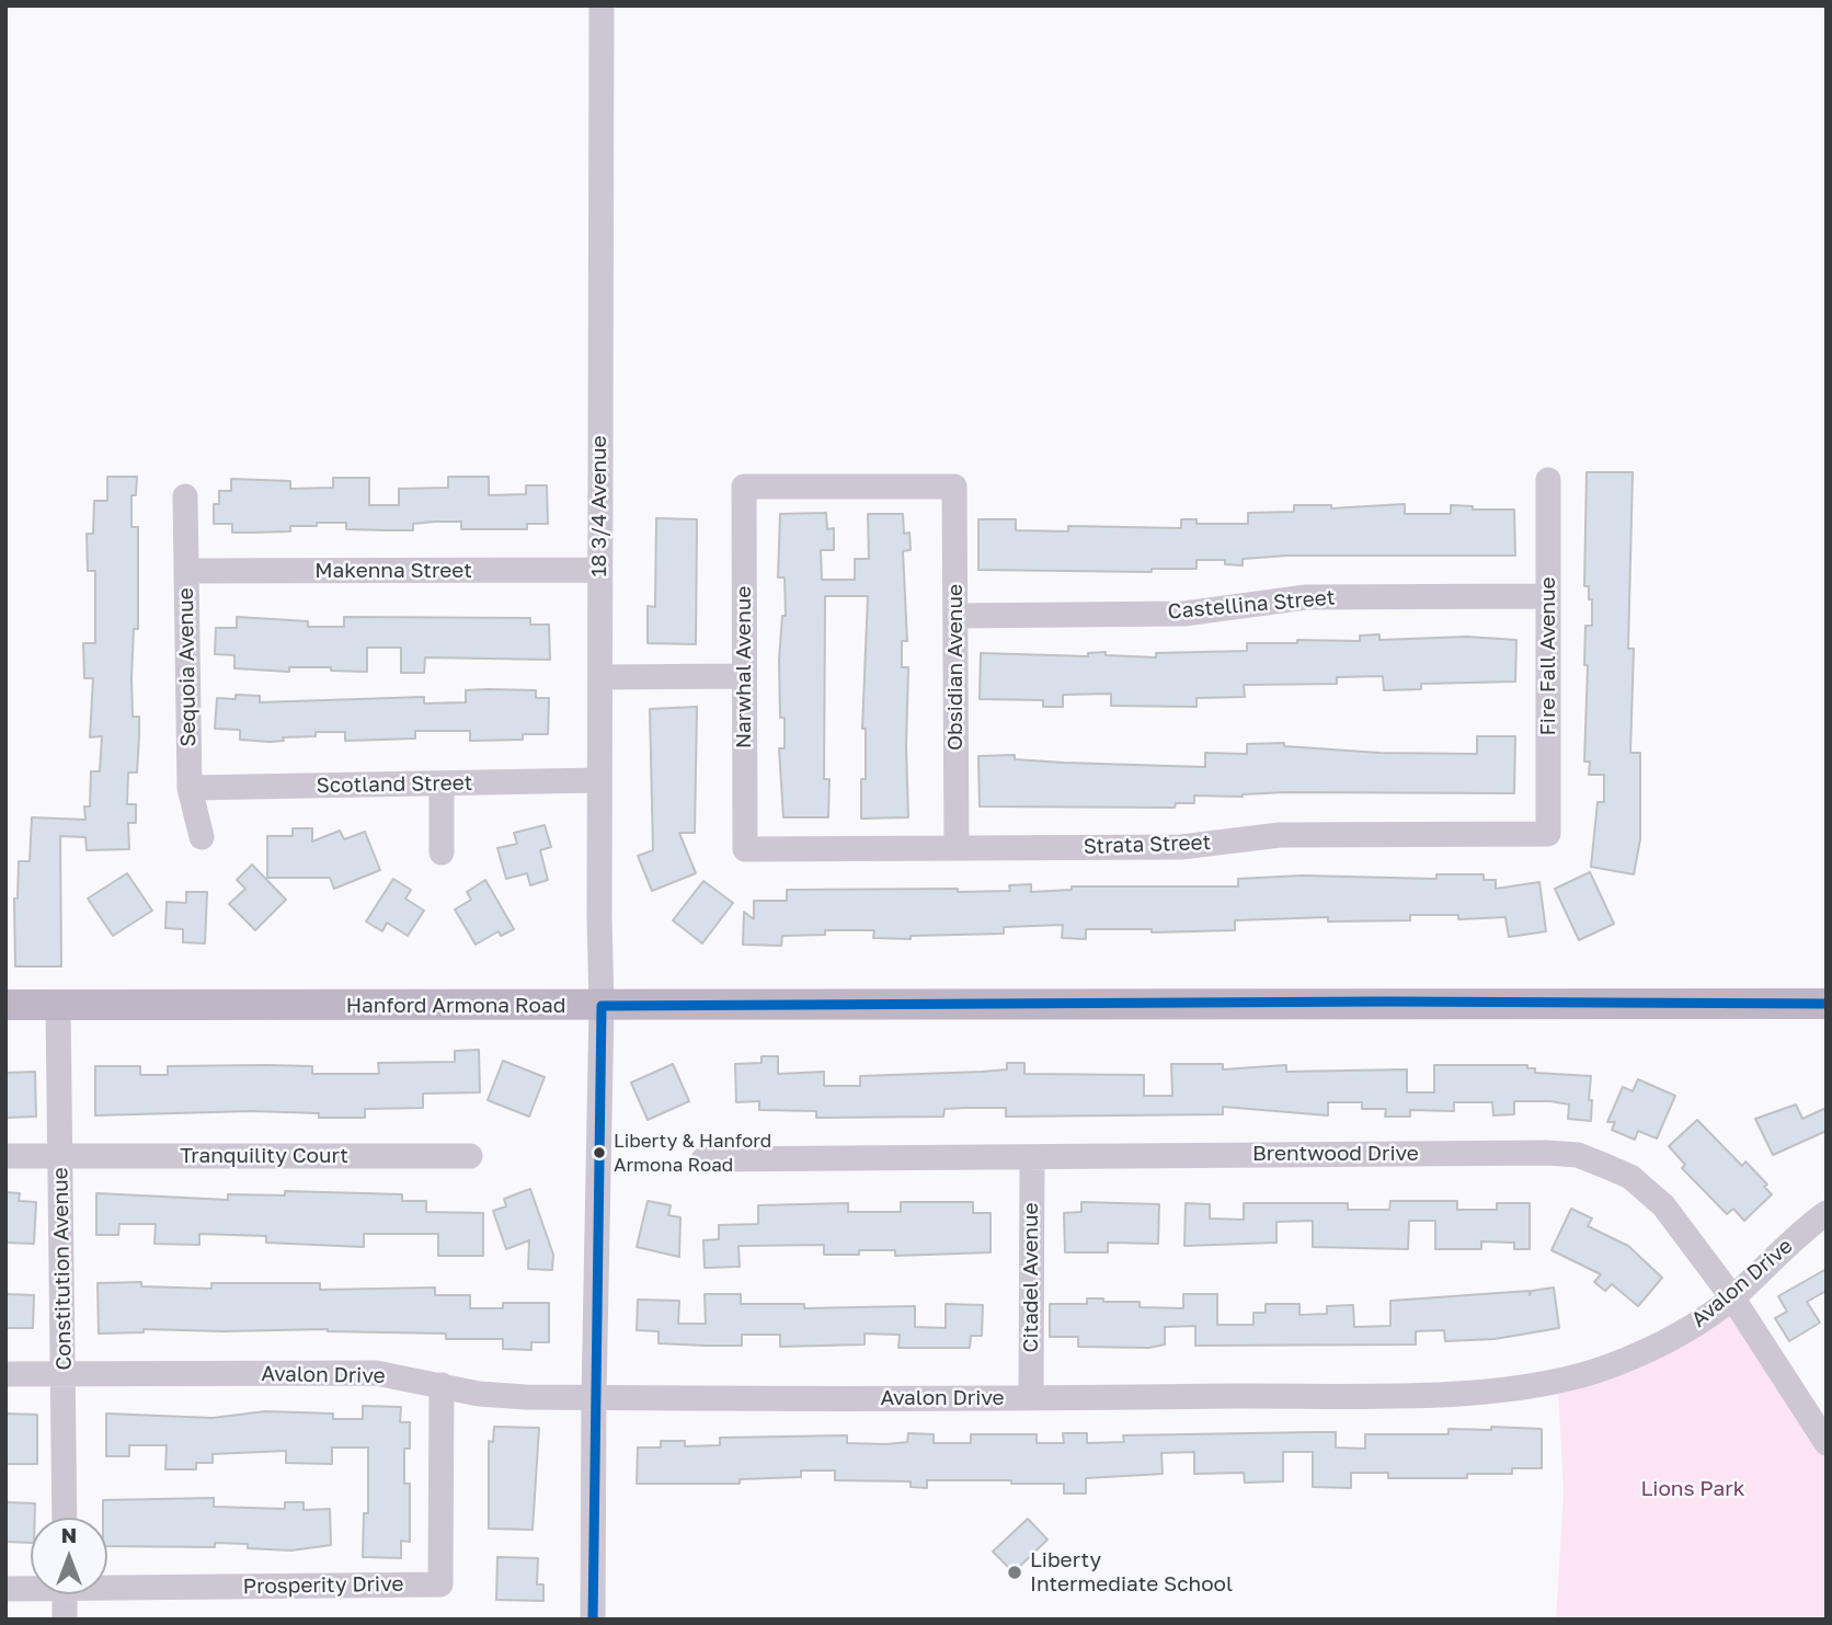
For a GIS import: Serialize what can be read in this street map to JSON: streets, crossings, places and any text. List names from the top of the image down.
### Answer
{
  "streets": {
    "main road": ["Hanford Armona Road"],
    "street": [
      "18 3/4 Avenue",
      "Makenna Street",
      "Castellina Street",
      "Fire Fall Avenue",
      "Sequoia Avenue",
      "Narwhal Avenue",
      "Obsidian Avenue",
      "Scotland Street",
      "Strata Street",
      "Brentwood Drive",
      "Tranquility Court",
      "Constitution Avenue",
      "Citadel Avenue",
      "Avalon Drive",
      "Prosperity Drive"
    ]
  },
  "crossings": [
    ["18 3/4 Avenue", "Makenna Street"],
    ["18 3/4 Avenue", "Scotland Street"],
    ["18 3/4 Avenue", "Hanford Armona Road"],
    ["18 3/4 Avenue", "Avalon Drive"],
    ["Makenna Street", "Sequoia Avenue"],
    ["Castellina Street", "Fire Fall Avenue"],
    ["Castellina Street", "Obsidian Avenue"],
    ["Fire Fall Avenue", "Strata Street"],
    ["Sequoia Avenue", "Scotland Street"],
    ["Narwhal Avenue", "Obsidian Avenue"],
    ["Narwhal Avenue", "Strata Street"],
    ["Obsidian Avenue", "Strata Street"],
    ["Hanford Armona Road", "Constitution Avenue"],
    ["Brentwood Drive", "Citadel Avenue"],
    ["Brentwood Drive", "Avalon Drive"],
    ["Tranquility Court", "Constitution Avenue"],
    ["Constitution Avenue", "Avalon Drive"],
    ["Citadel Avenue", "Avalon Drive"],
    ["Avalon Drive", "Prosperity Drive"]
  ],
  "parks": ["Lions Park"],
  "places": ["Liberty & Hanford Armona Road", "Liberty Intermediate School"],
  "north": "top"
}
